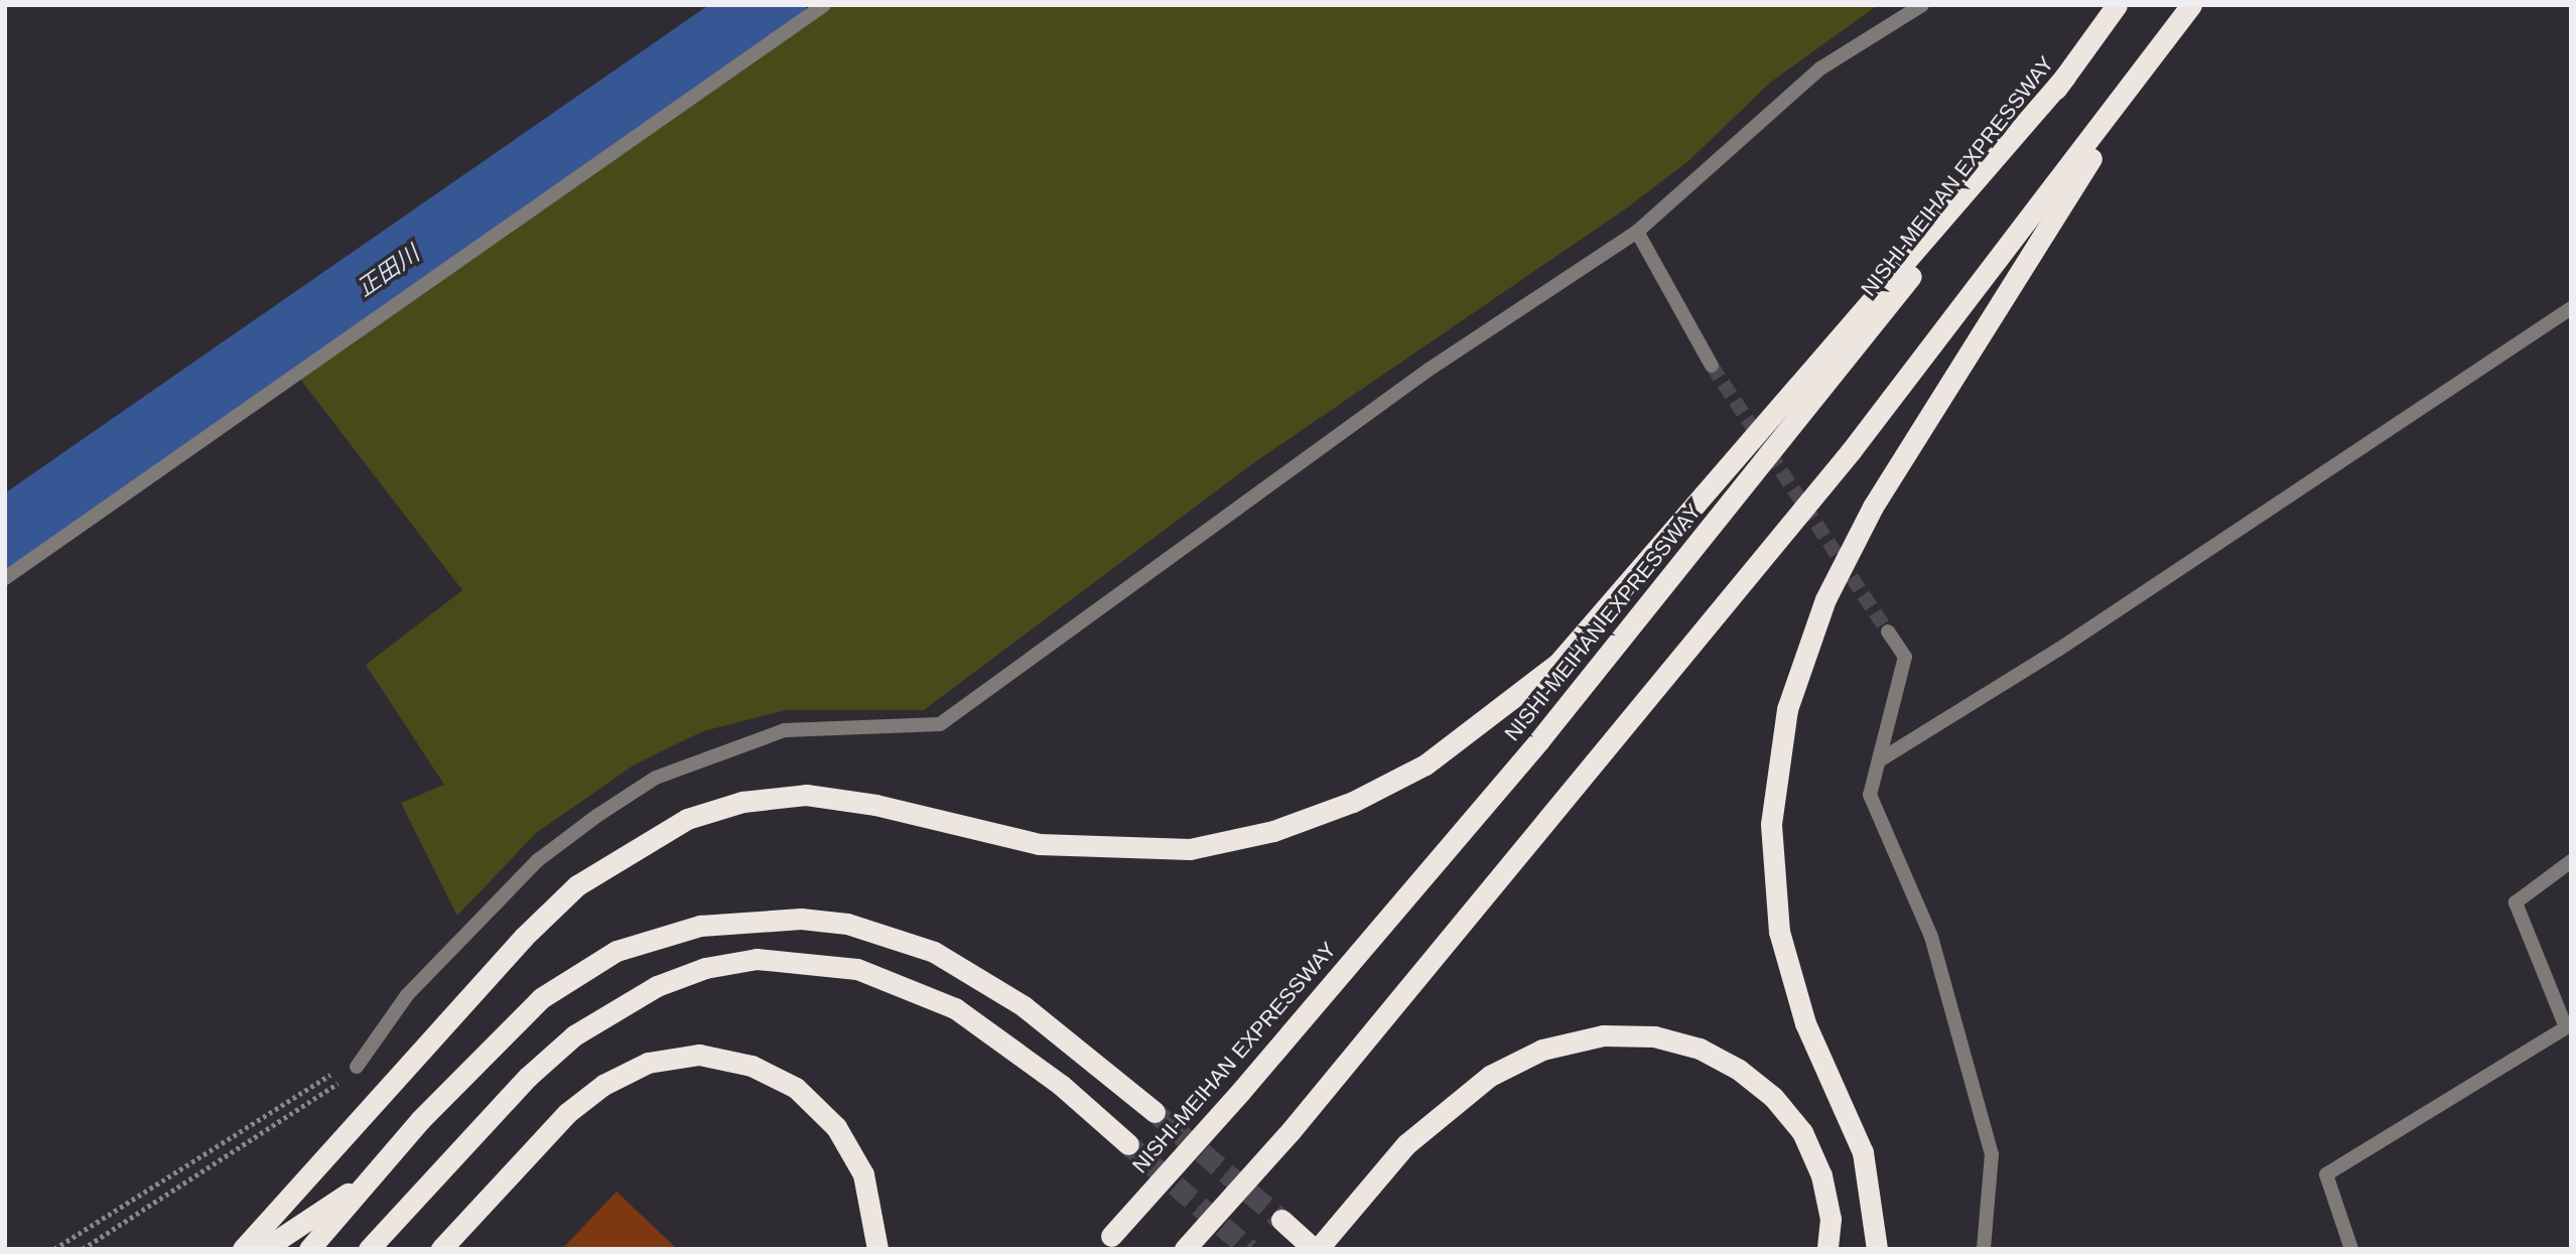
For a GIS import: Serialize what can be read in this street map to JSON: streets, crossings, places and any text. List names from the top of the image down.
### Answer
{
  "streets": {
    "highway": ["NISHI-MEIHAN EXPRESSWAY"]
  },
  "water": ["正田川"]
}
